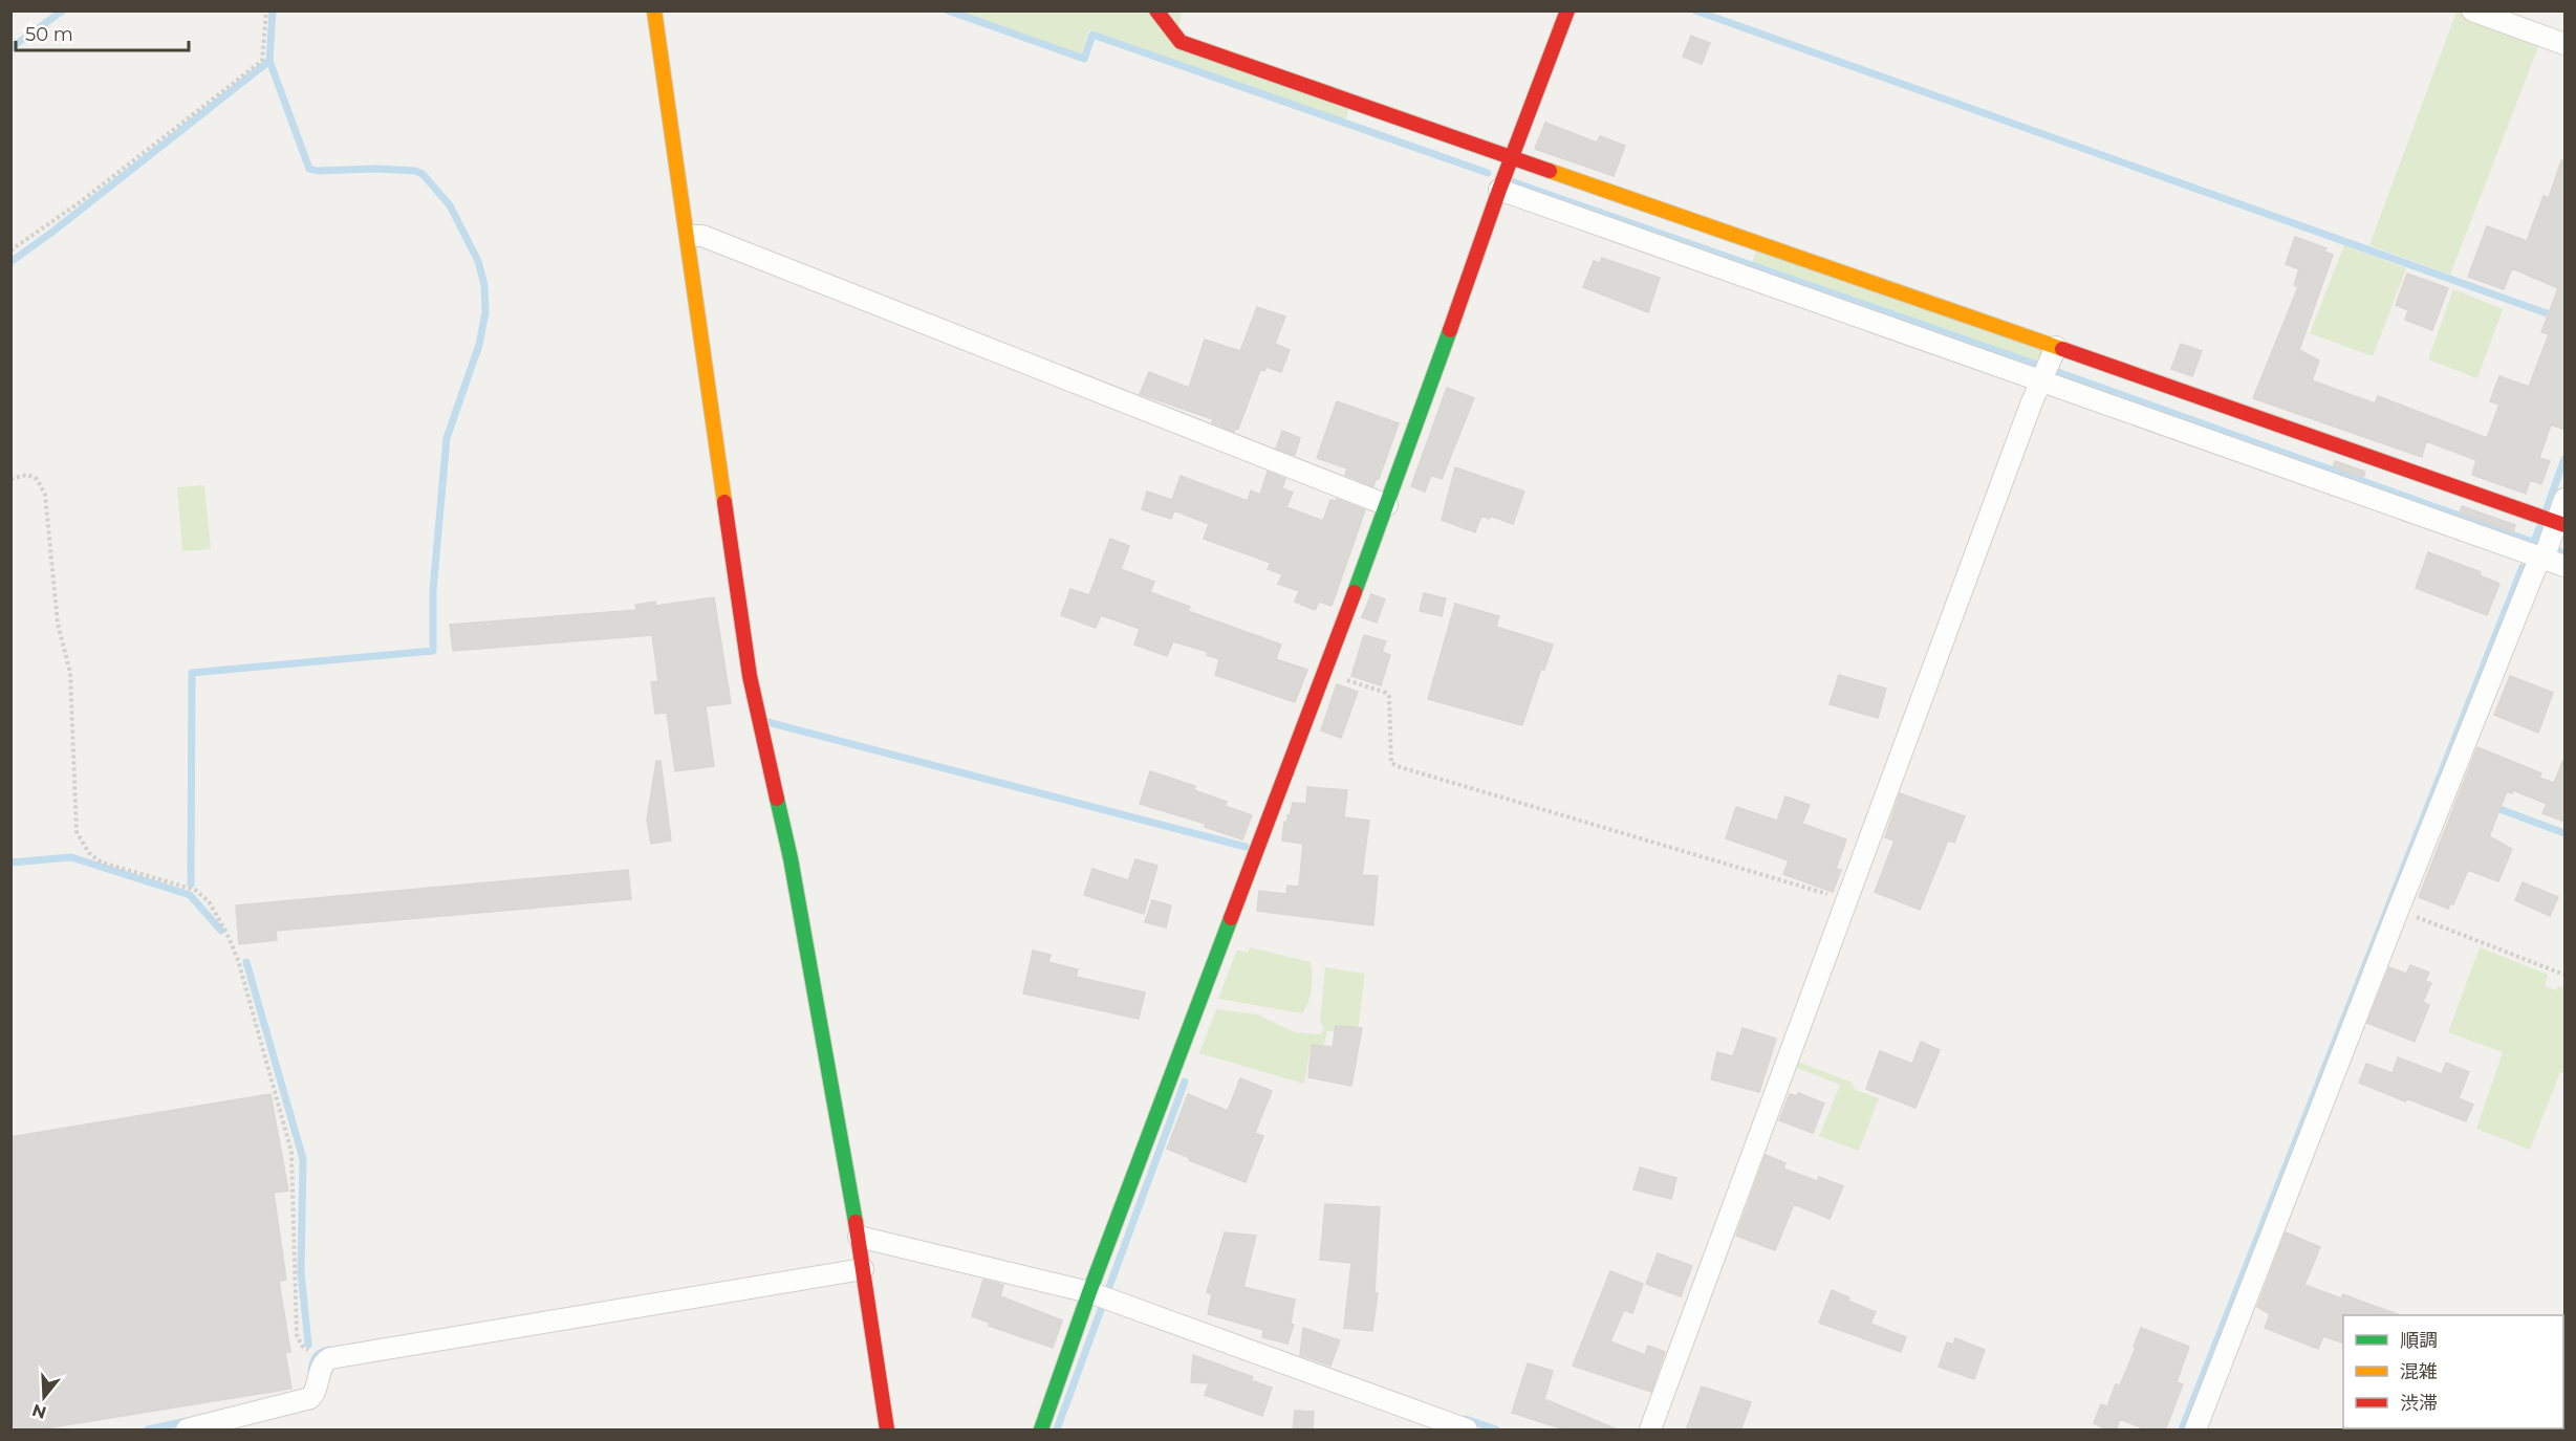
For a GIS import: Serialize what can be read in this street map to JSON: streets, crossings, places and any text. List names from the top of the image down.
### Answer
{
  "legend": ["順調", "混雑", "渋滞"],
  "scale_bar": "50 m",
  "north": "bottom"
}
